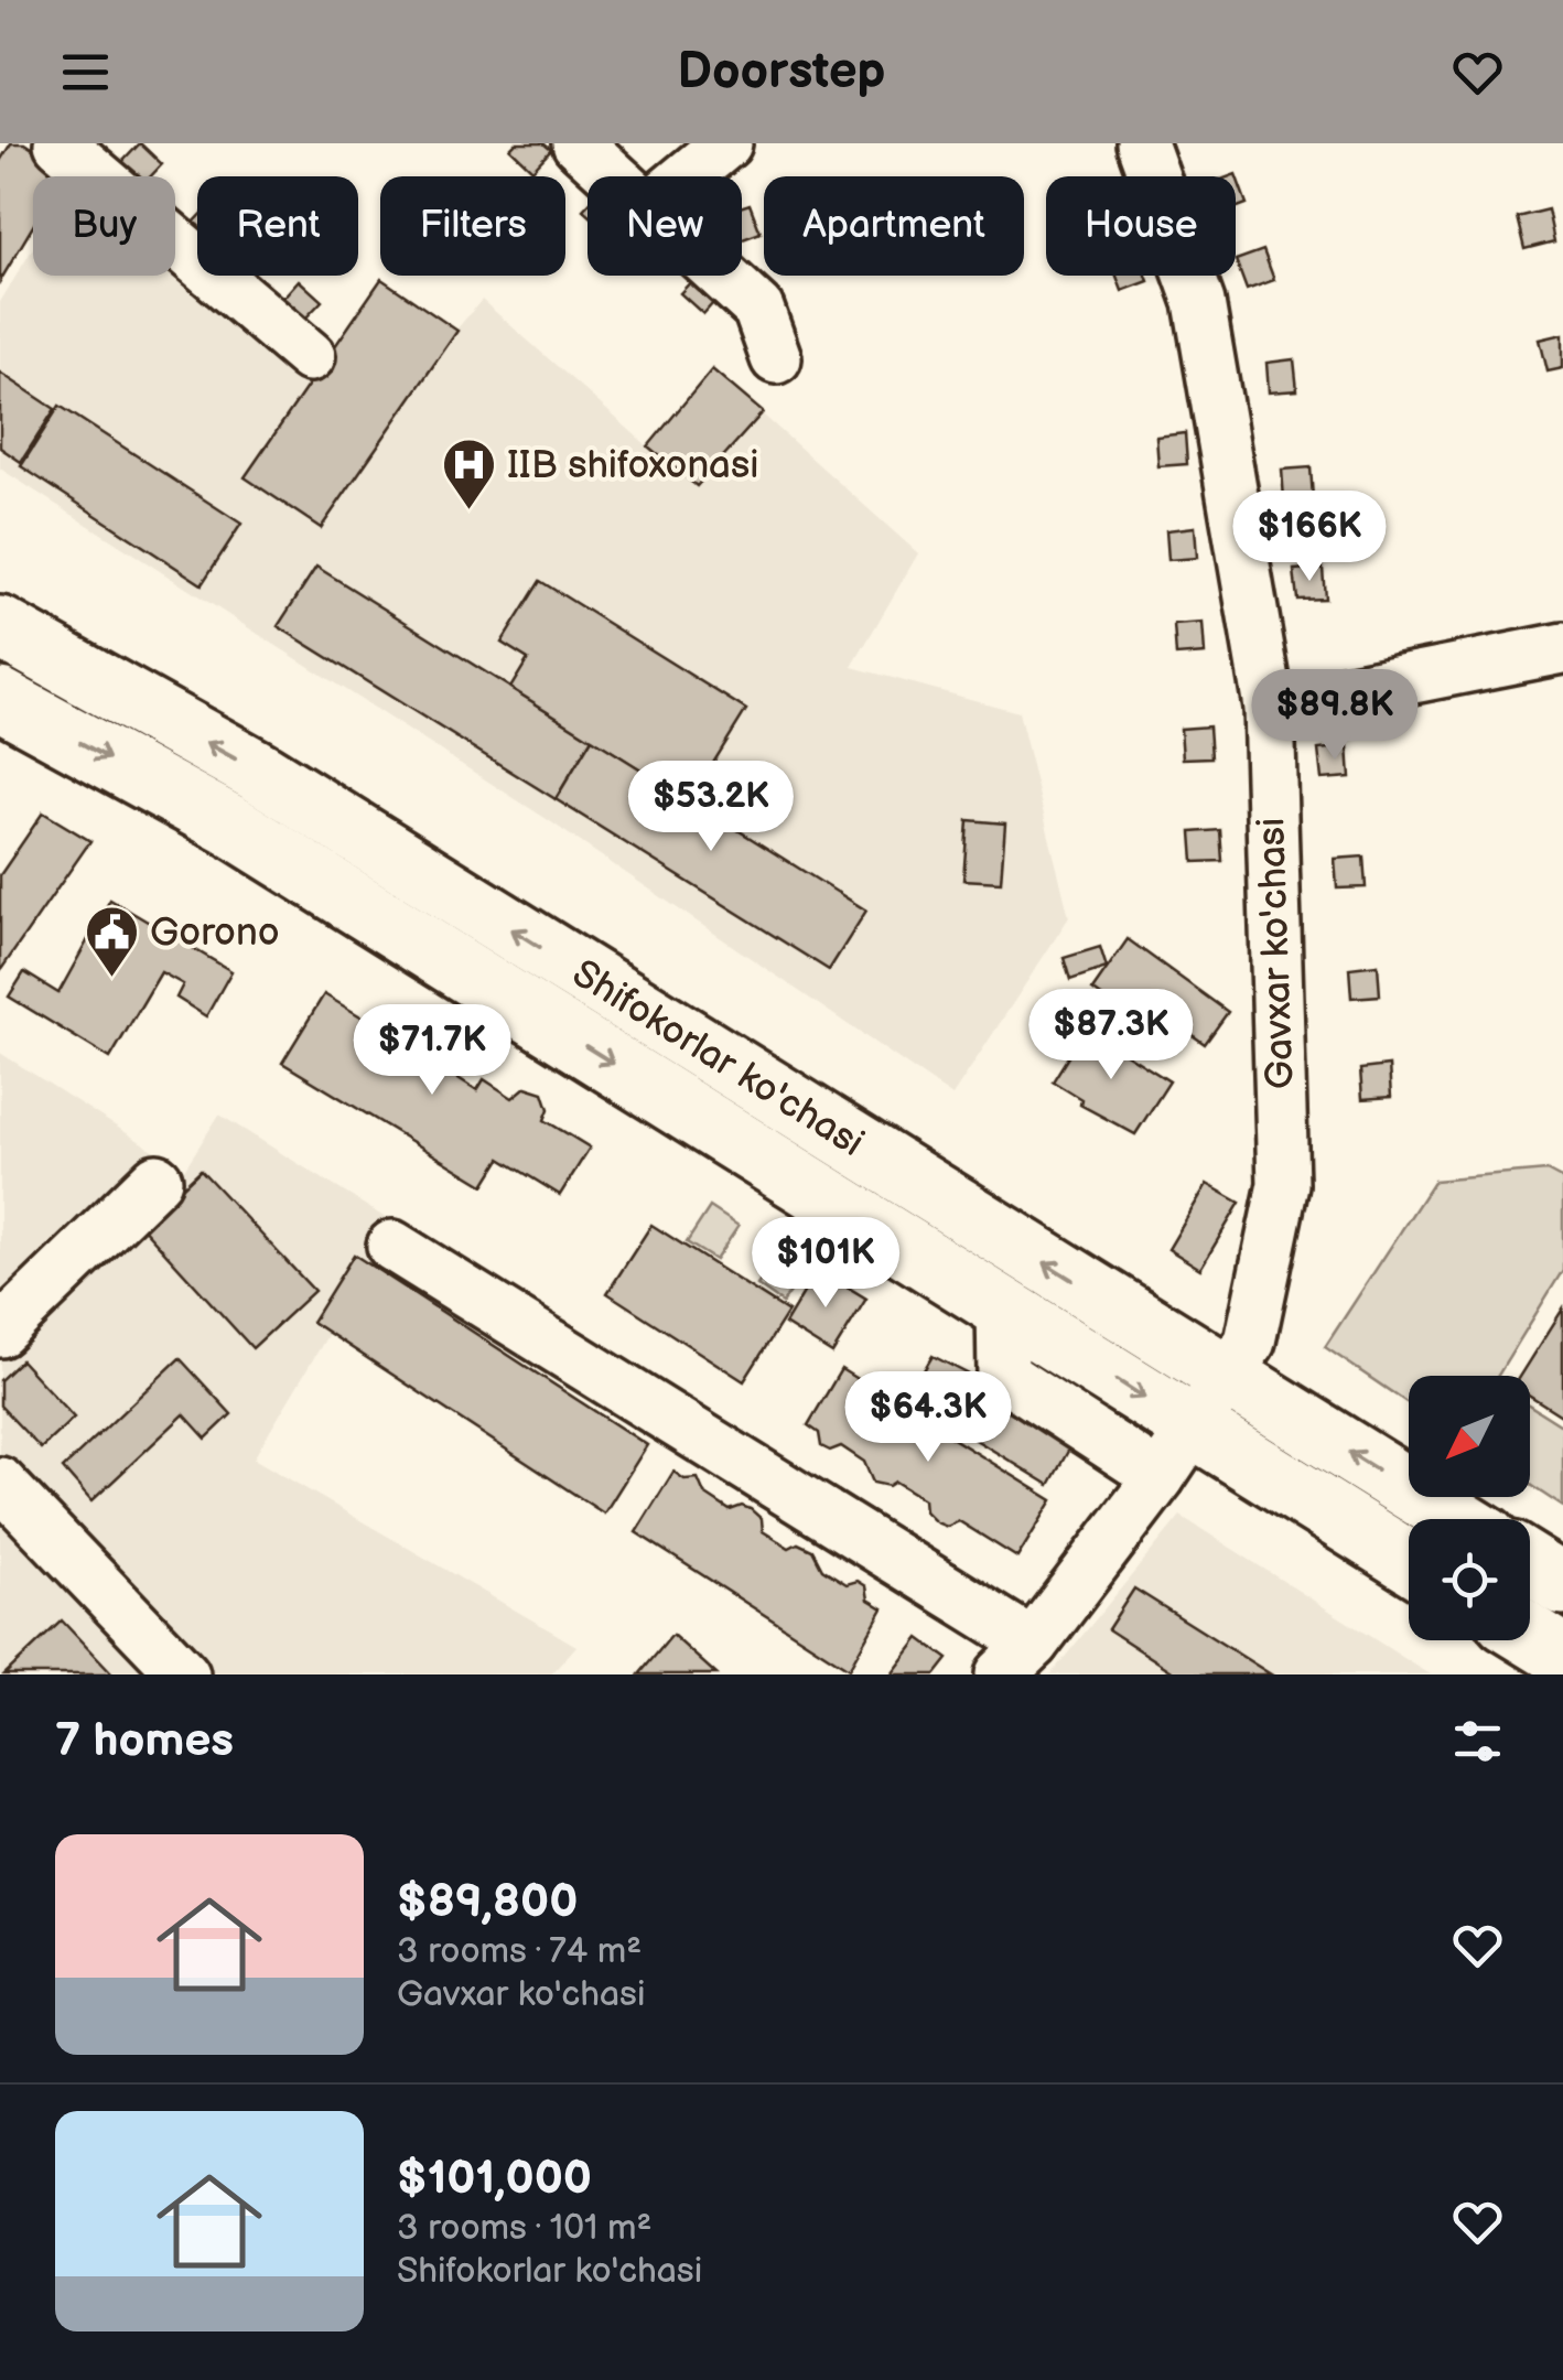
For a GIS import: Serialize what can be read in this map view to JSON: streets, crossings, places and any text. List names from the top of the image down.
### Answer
{
  "streets": {
    "main road": ["Shifokorlar ko'chasi"],
    "street": ["Gavxar ko'chasi"]
  },
  "crossings": [
    ["Gavxar ko'chasi", "Shifokorlar ko'chasi"]
  ],
  "places": {
    "hospital": ["IIB shifoxonasi"],
    "public building": ["Gorono"]
  },
  "north": "bottom left",
  "page": {
    "header": "Doorstep",
    "chip": [
      "Buy",
      "Rent",
      "Filters",
      "New",
      "Apartment",
      "House"
    ],
    "price": [
      "$166K",
      "$89.8K",
      "$53.2K",
      "$87.3K",
      "$71.7K",
      "$101K",
      "$64.3K"
    ],
    "heading": "7 homes",
    "list": [
      {
        "name": "$89,800",
        "note": "3 rooms · 74 m² · Gavxar ko'chasi"
      },
      {
        "name": "$101,000",
        "note": "3 rooms · 101 m² · Shifokorlar ko'chasi"
      }
    ]
  }
}
